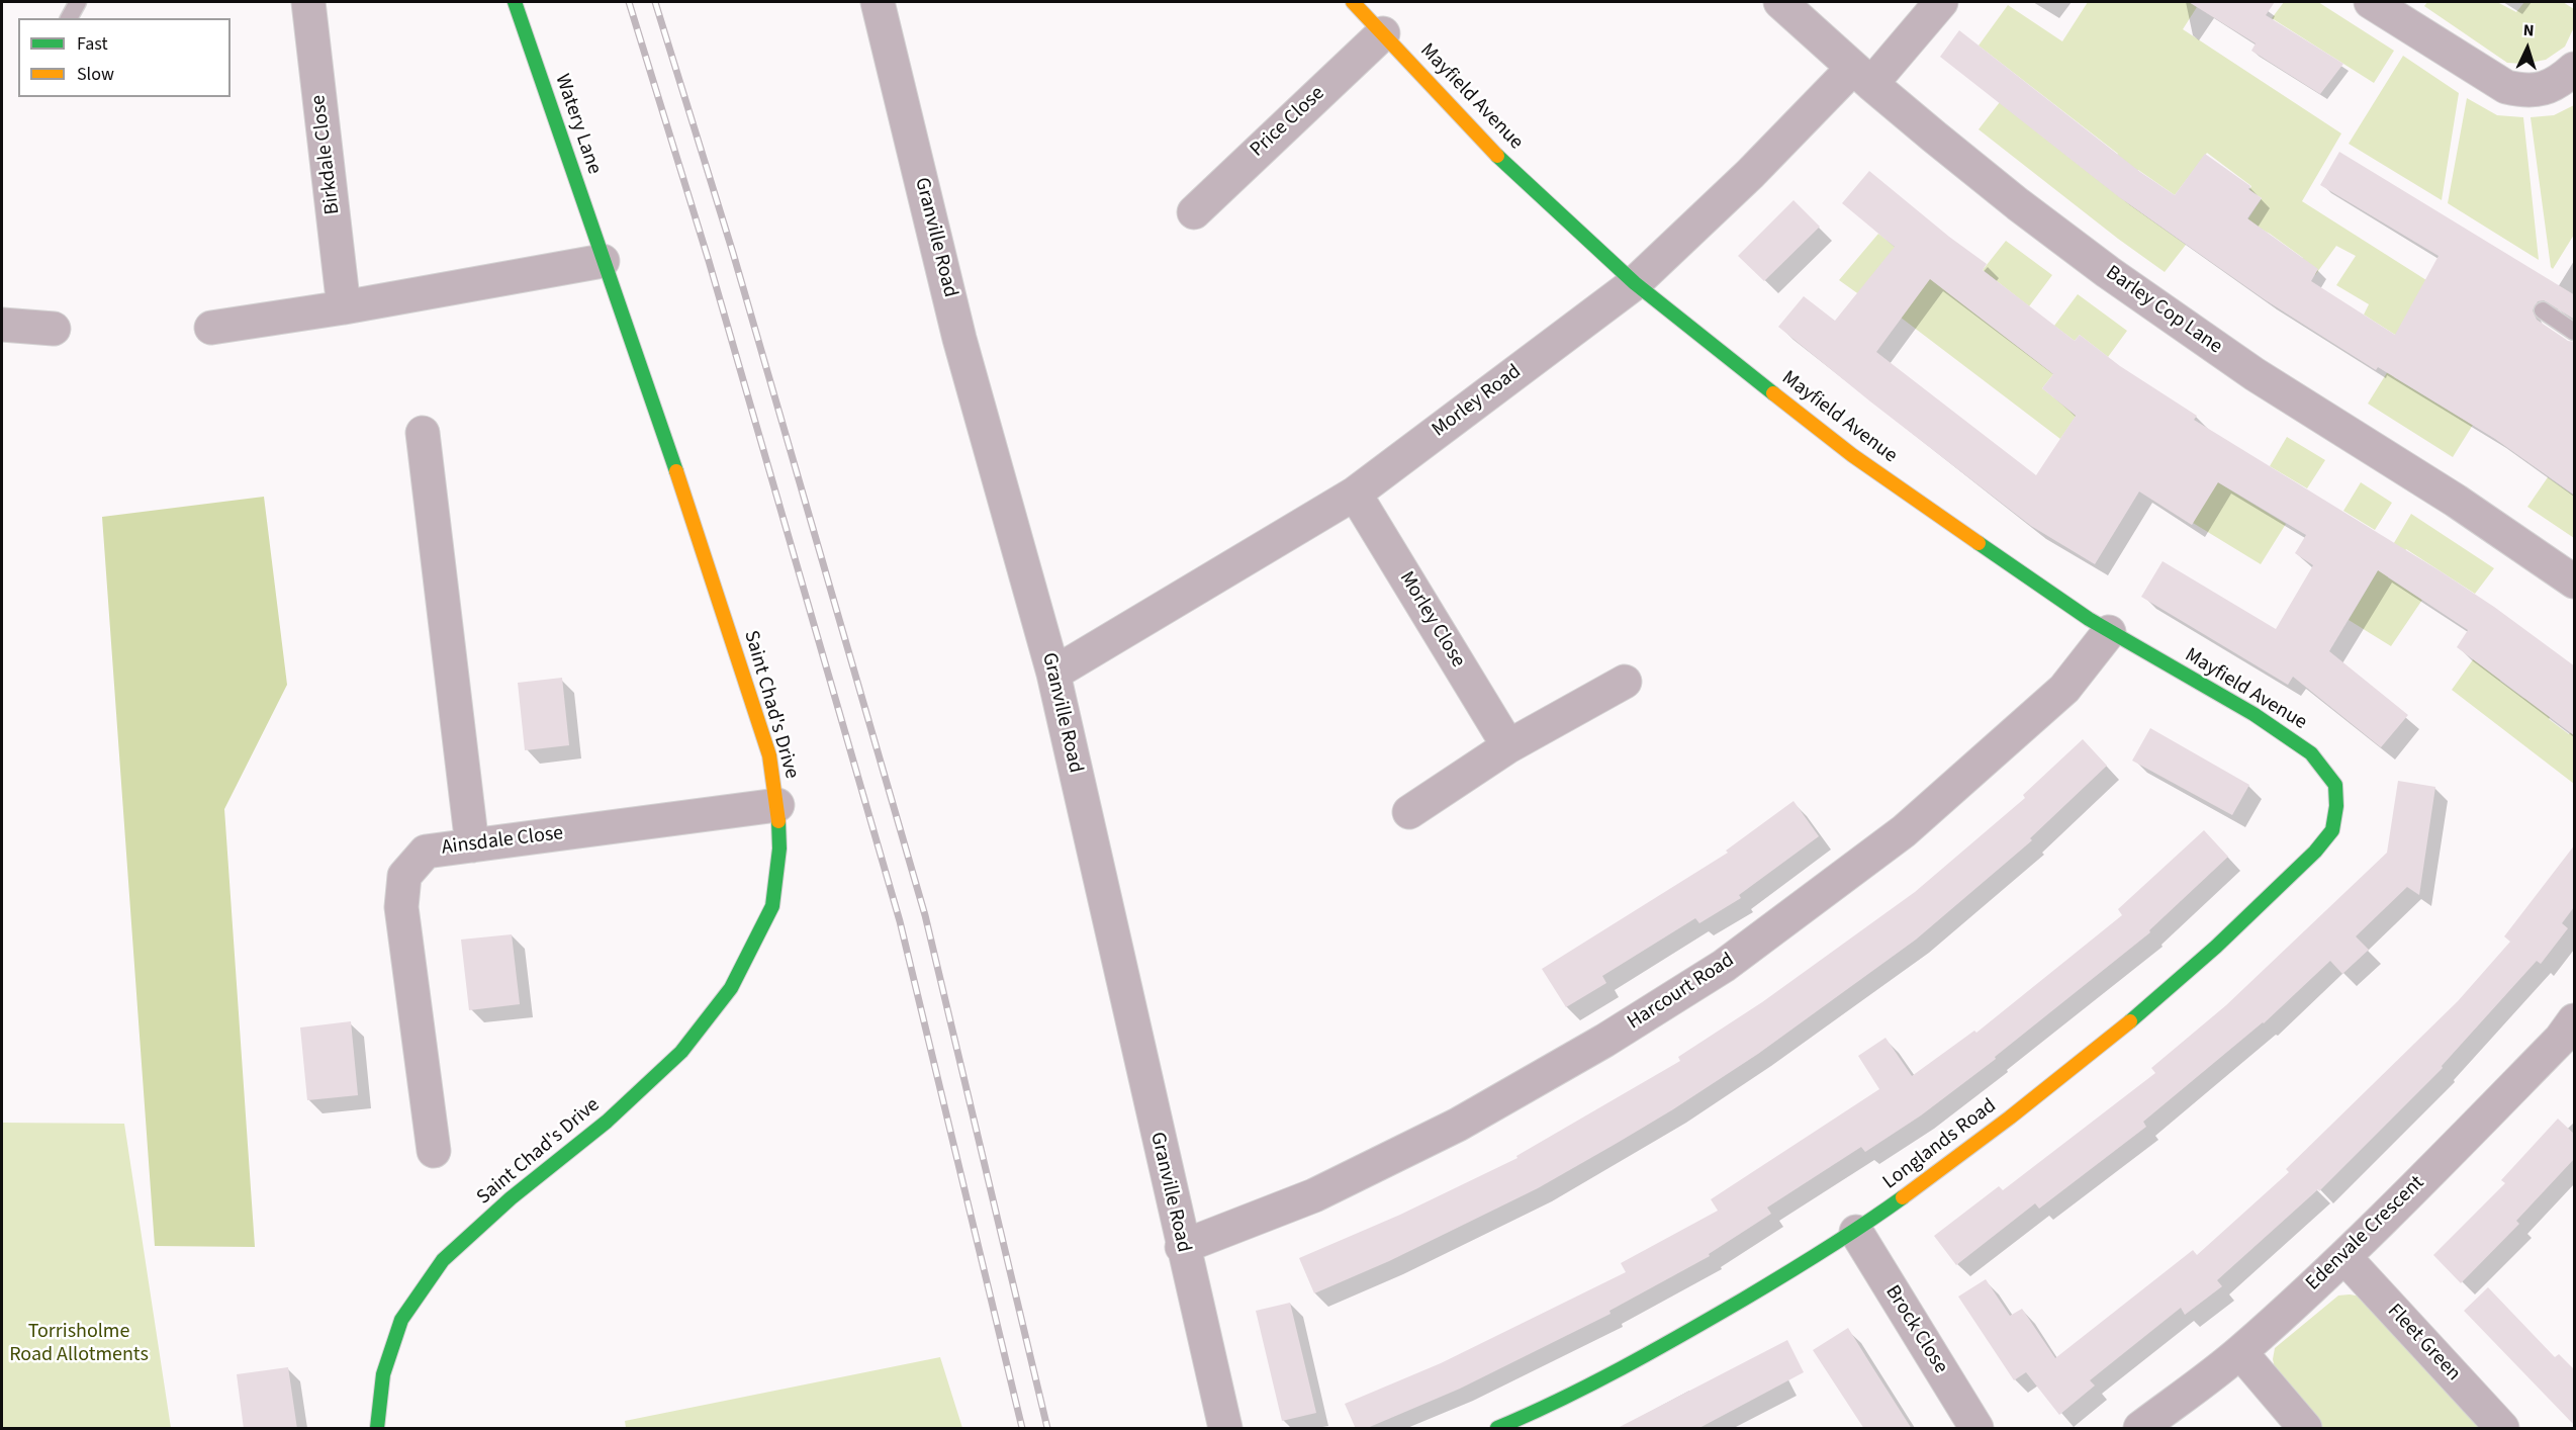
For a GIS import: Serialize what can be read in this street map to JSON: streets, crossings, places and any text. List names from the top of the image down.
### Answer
{
  "streets": {
    "street": [
      "Mayfield Avenue",
      "Price Close",
      "Watery Lane",
      "Birkdale Close",
      "Granville Road",
      "Barley Cop Lane",
      "Morley Road",
      "Morley Close",
      "Saint Chad's Drive",
      "Ainsdale Close",
      "Harcourt Road",
      "Longlands Road",
      "Edenvale Crescent",
      "Brock Close",
      "Fleet Green"
    ]
  },
  "crossings": [
    ["Mayfield Avenue", "Price Close"],
    ["Mayfield Avenue", "Morley Road"],
    ["Mayfield Avenue", "Harcourt Road"],
    ["Mayfield Avenue", "Longlands Road"],
    ["Watery Lane", "Saint Chad's Drive"],
    ["Granville Road", "Morley Road"],
    ["Granville Road", "Harcourt Road"],
    ["Barley Cop Lane", "Morley Road"],
    ["Morley Road", "Morley Close"],
    ["Saint Chad's Drive", "Ainsdale Close"],
    ["Longlands Road", "Brock Close"],
    ["Edenvale Crescent", "Fleet Green"]
  ],
  "parks": ["Torrisholme Road Allotments"],
  "legend": ["Fast", "Slow"],
  "north": "top"
}
